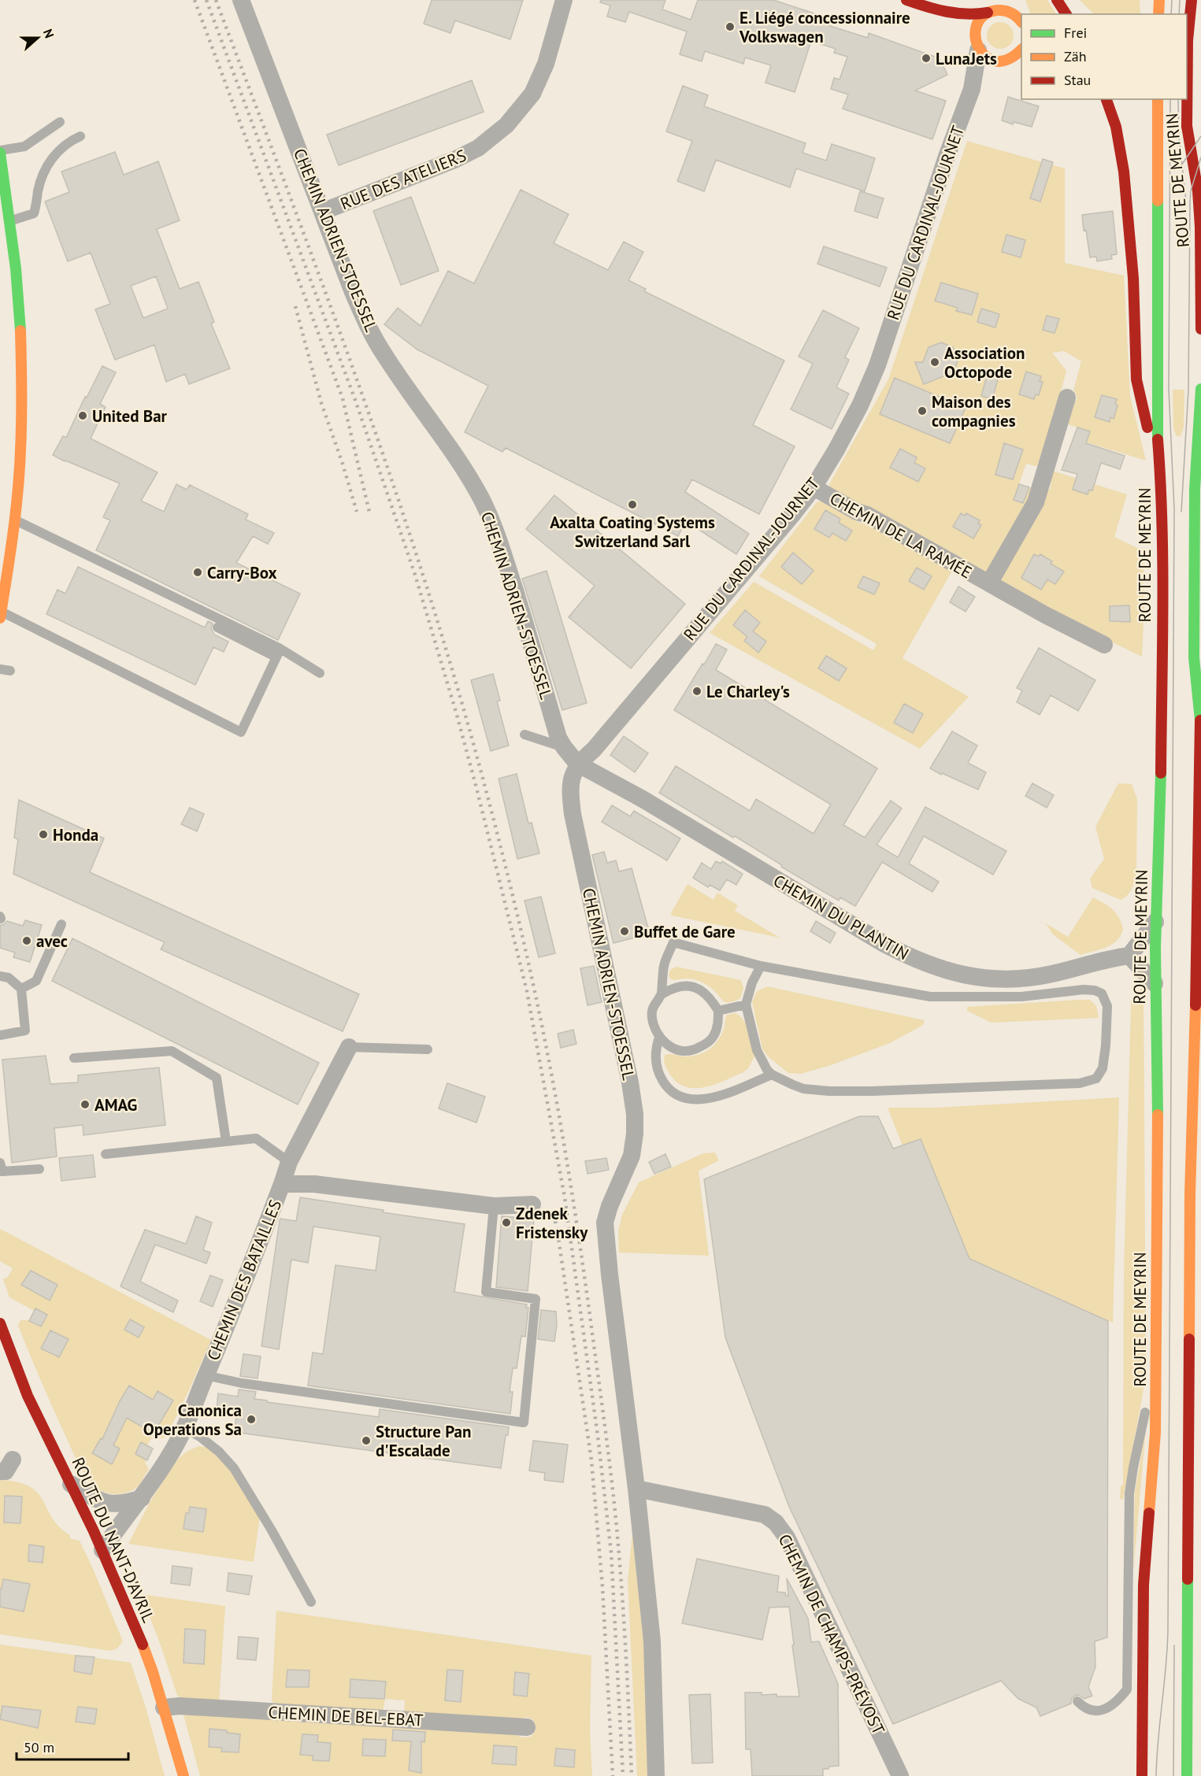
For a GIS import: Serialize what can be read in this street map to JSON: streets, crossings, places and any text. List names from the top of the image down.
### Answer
{
  "streets": {
    "main road": ["ROUTE DE MEYRIN", "ROUTE DU NANT-D'AVRIL"],
    "street": [
      "RUE DES ATELIERS",
      "RUE DU CARDINAL-JOURNET",
      "CHEMIN ADRIEN-STOESSEL",
      "CHEMIN DE LA RAMÉE",
      "CHEMIN DU PLANTIN",
      "CHEMIN DES BATAILLES",
      "CHEMIN DE CHAMPS-PRÉVOST",
      "CHEMIN DE BEL-EBAT"
    ]
  },
  "crossings": [
    ["RUE DES ATELIERS", "CHEMIN ADRIEN-STOESSEL"],
    ["RUE DU CARDINAL-JOURNET", "CHEMIN ADRIEN-STOESSEL"],
    ["RUE DU CARDINAL-JOURNET", "CHEMIN DE LA RAMÉE"],
    ["RUE DU CARDINAL-JOURNET", "CHEMIN DU PLANTIN"],
    ["CHEMIN ADRIEN-STOESSEL", "CHEMIN DU PLANTIN"],
    ["CHEMIN ADRIEN-STOESSEL", "CHEMIN DE CHAMPS-PRÉVOST"],
    ["CHEMIN DES BATAILLES", "ROUTE DU NANT-D'AVRIL"],
    ["ROUTE DU NANT-D'AVRIL", "CHEMIN DE BEL-EBAT"]
  ],
  "places": [
    "E. Liégé concessionnaire Volkswagen",
    "LunaJets",
    "Association Octopode",
    "Maison des compagnies",
    "United Bar",
    "Axalta Coating Systems Switzerland Sarl",
    "Carry-Box",
    "Le Charley's",
    "Honda",
    "Buffet de Gare",
    "avec",
    "AMAG",
    "Zdenek Fristensky",
    "Canonica Operations Sa",
    "Structure Pan d'Escalade"
  ],
  "legend": ["Frei", "Zäh", "Stau"],
  "scale_bar": "50 m",
  "north": "right"
}
